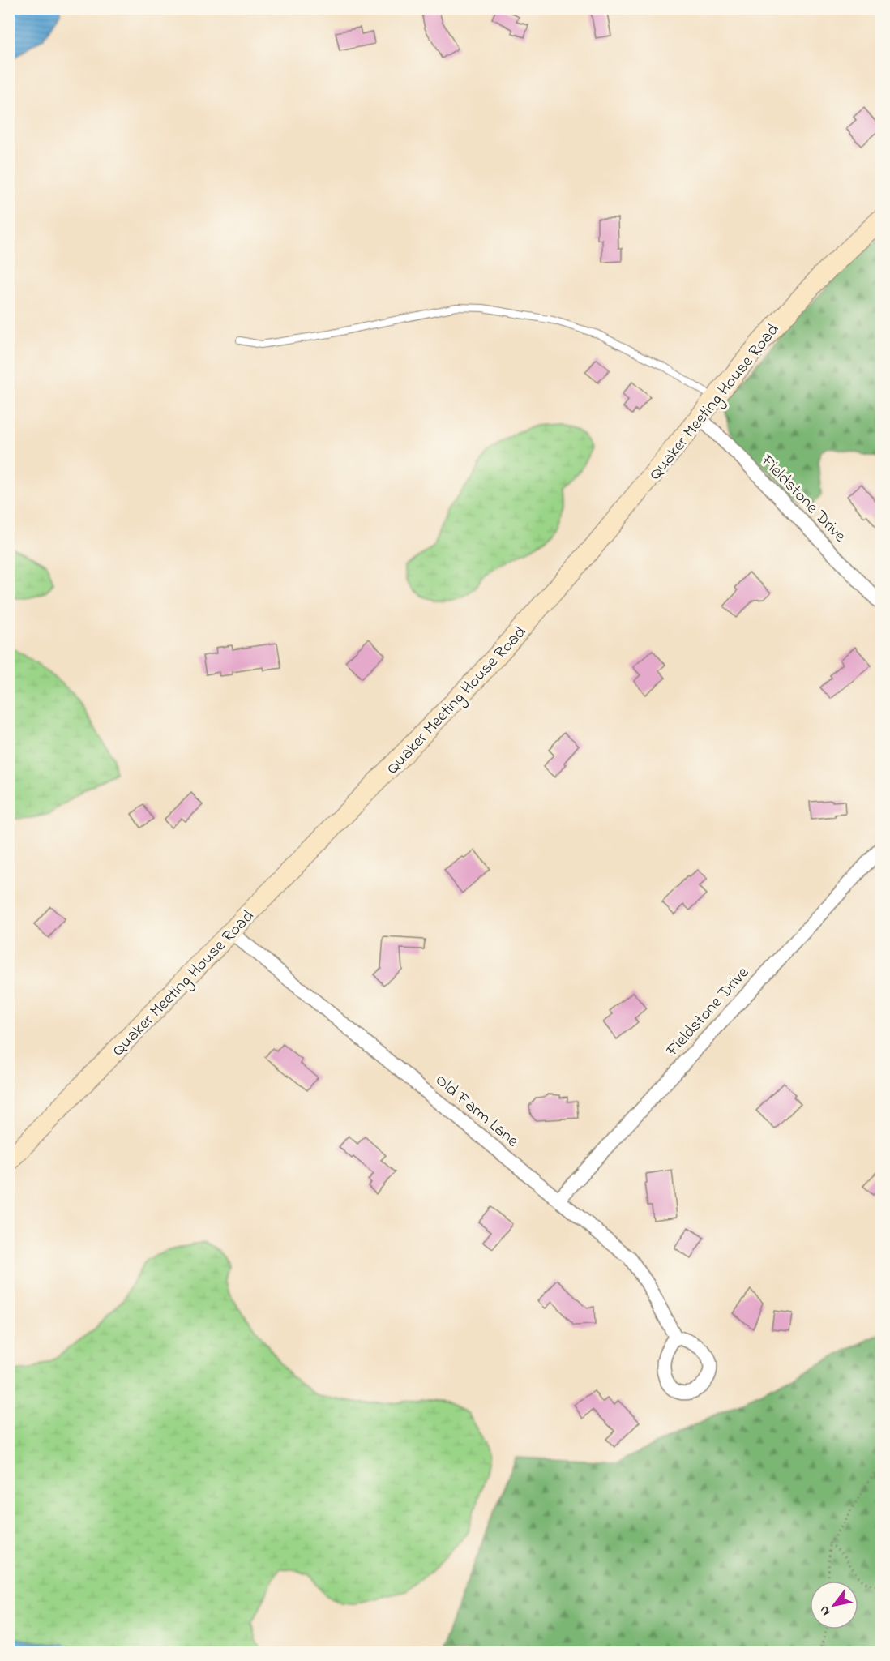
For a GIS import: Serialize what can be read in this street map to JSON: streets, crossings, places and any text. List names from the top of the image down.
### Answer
{
  "streets": {
    "main road": ["Quaker Meeting House Road"],
    "street": ["Fieldstone Drive", "Old Farm Lane"]
  },
  "crossings": [
    ["Quaker Meeting House Road", "Fieldstone Drive"],
    ["Quaker Meeting House Road", "Old Farm Lane"],
    ["Fieldstone Drive", "Old Farm Lane"]
  ],
  "north": "bottom left"
}
